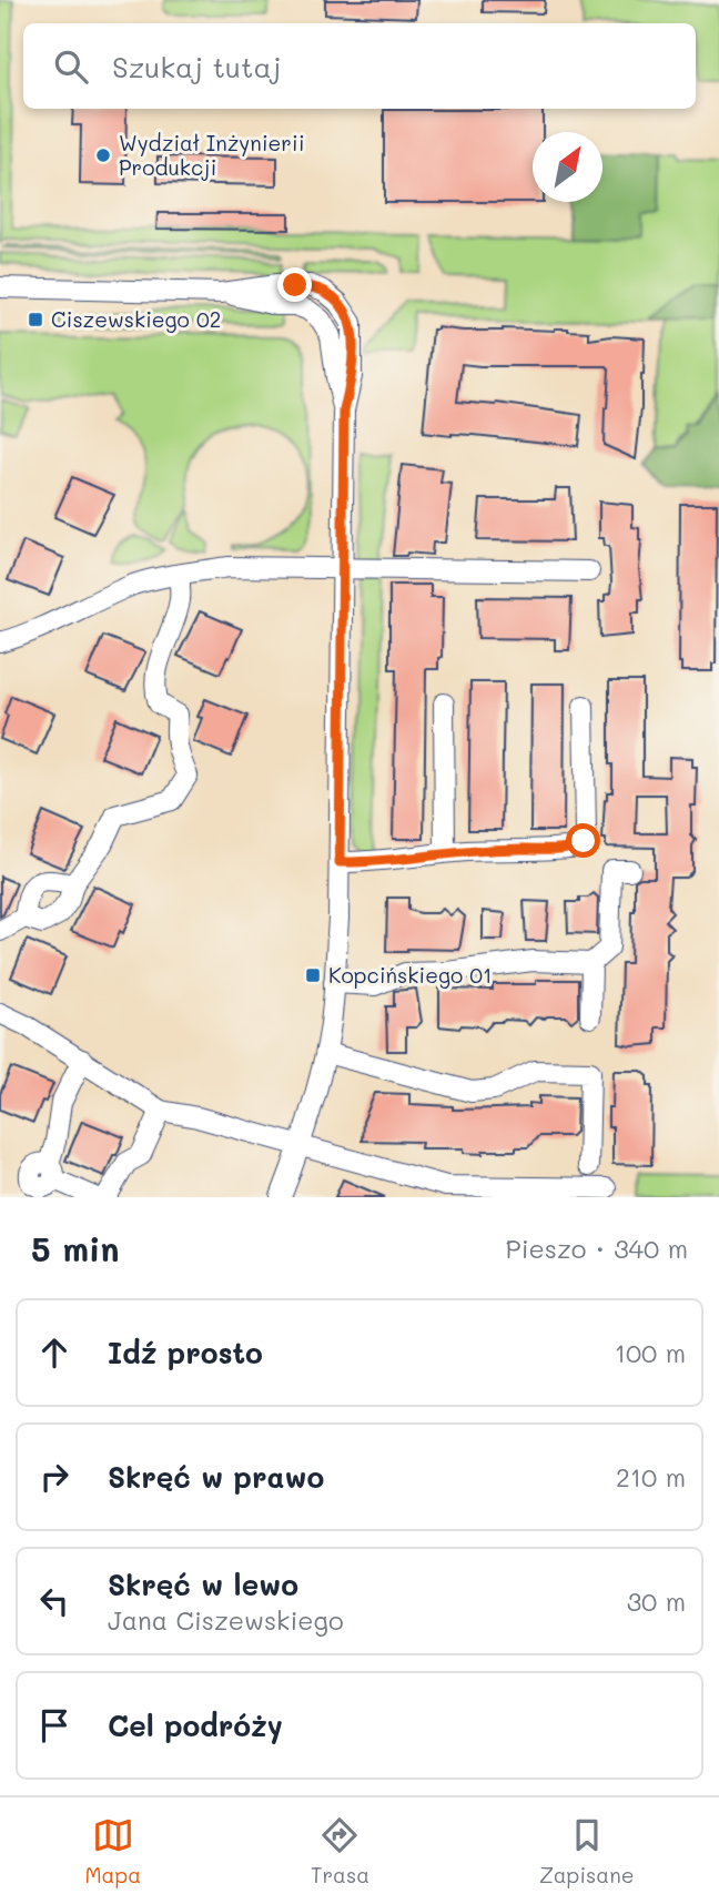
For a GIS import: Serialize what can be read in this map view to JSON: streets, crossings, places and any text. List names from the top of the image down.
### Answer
{
  "places": {
    "other": ["Wydział Inżynierii Produkcji"],
    "transit": ["Ciszewskiego 02", "Kopcińskiego 01"]
  },
  "north": "top right",
  "page": {
    "search": "Szukaj tutaj",
    "heading": ["5 min", "Pieszo · 340 m"],
    "list": [
      ["Idź prosto", "100 m"],
      ["Skręć w prawo", "210 m"],
      ["Skręć w lewo", "Jana Ciszewskiego", "30 m"],
      "Cel podróży"
    ],
    "nav": ["Mapa", "Trasa", "Zapisane"]
  }
}
